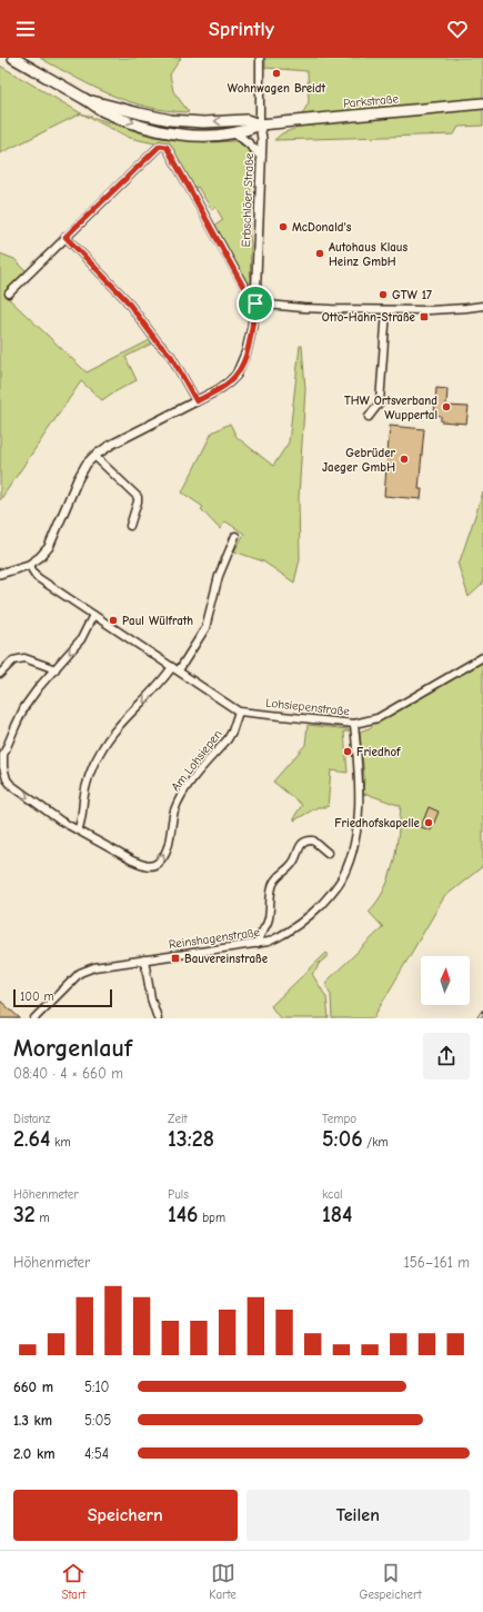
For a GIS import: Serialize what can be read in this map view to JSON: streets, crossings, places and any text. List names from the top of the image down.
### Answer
{
  "streets": {
    "main road": ["Parkstraße"],
    "street": [
      "Erbschlöer Straße",
      "Lohsiepenstraße",
      "Am Lohsiepen",
      "Reinshagenstraße"
    ]
  },
  "crossings": [
    ["Parkstraße", "Erbschlöer Straße"],
    ["Erbschlöer Straße", "Lohsiepenstraße"],
    ["Lohsiepenstraße", "Am Lohsiepen"],
    ["Lohsiepenstraße", "Reinshagenstraße"]
  ],
  "places": {
    "other": [
      "Wohnwagen Breidt",
      "McDonald's",
      "Autohaus Klaus Heinz GmbH",
      "GTW 17",
      "THW Ortsverband Wuppertal",
      "Gebrüder Jaeger GmbH",
      "Paul Wülfrath",
      "Friedhof",
      "Friedhofskapelle"
    ],
    "transit": ["Otto-Hahn-Straße", "Bauvereinstraße"]
  },
  "scale_bar": "100 m",
  "north": "top",
  "page": {
    "header": "Sprintly",
    "scale": "100 m",
    "heading": ["Morgenlauf", "08:40 · 4 × 660 m"],
    "stats": [
      ["Distanz", "2.64 km"],
      ["Zeit", "13:28"],
      ["Tempo", "5:06 /km"],
      ["Höhenmeter", "32 m"],
      ["Puls", "146 bpm"],
      ["kcal", "184"]
    ],
    "chart": ["Höhenmeter", "156–161 m"],
    "list": [
      {
        "name": "660 m",
        "note": "5:10"
      },
      {
        "name": "1.3 km",
        "note": "5:05"
      },
      {
        "name": "2.0 km",
        "note": "4:54"
      }
    ],
    "buttons": ["Speichern", "Teilen"],
    "tabs": ["Start", "Karte", "Gespeichert"]
  }
}
